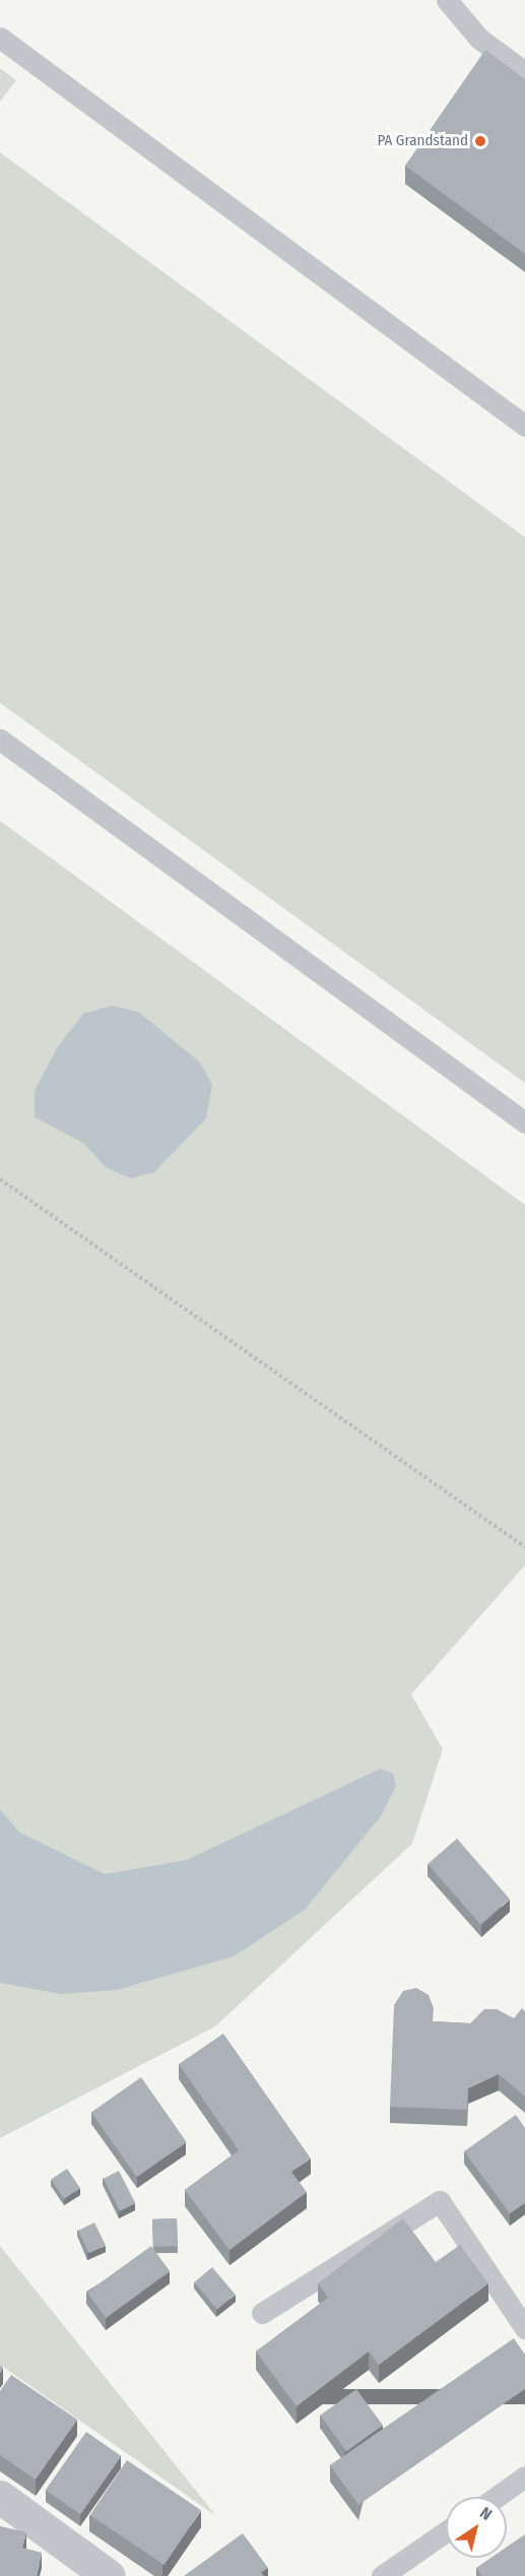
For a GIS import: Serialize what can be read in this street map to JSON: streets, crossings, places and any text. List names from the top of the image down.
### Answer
{
  "places": ["PA Grandstand"],
  "north": "top right"
}
